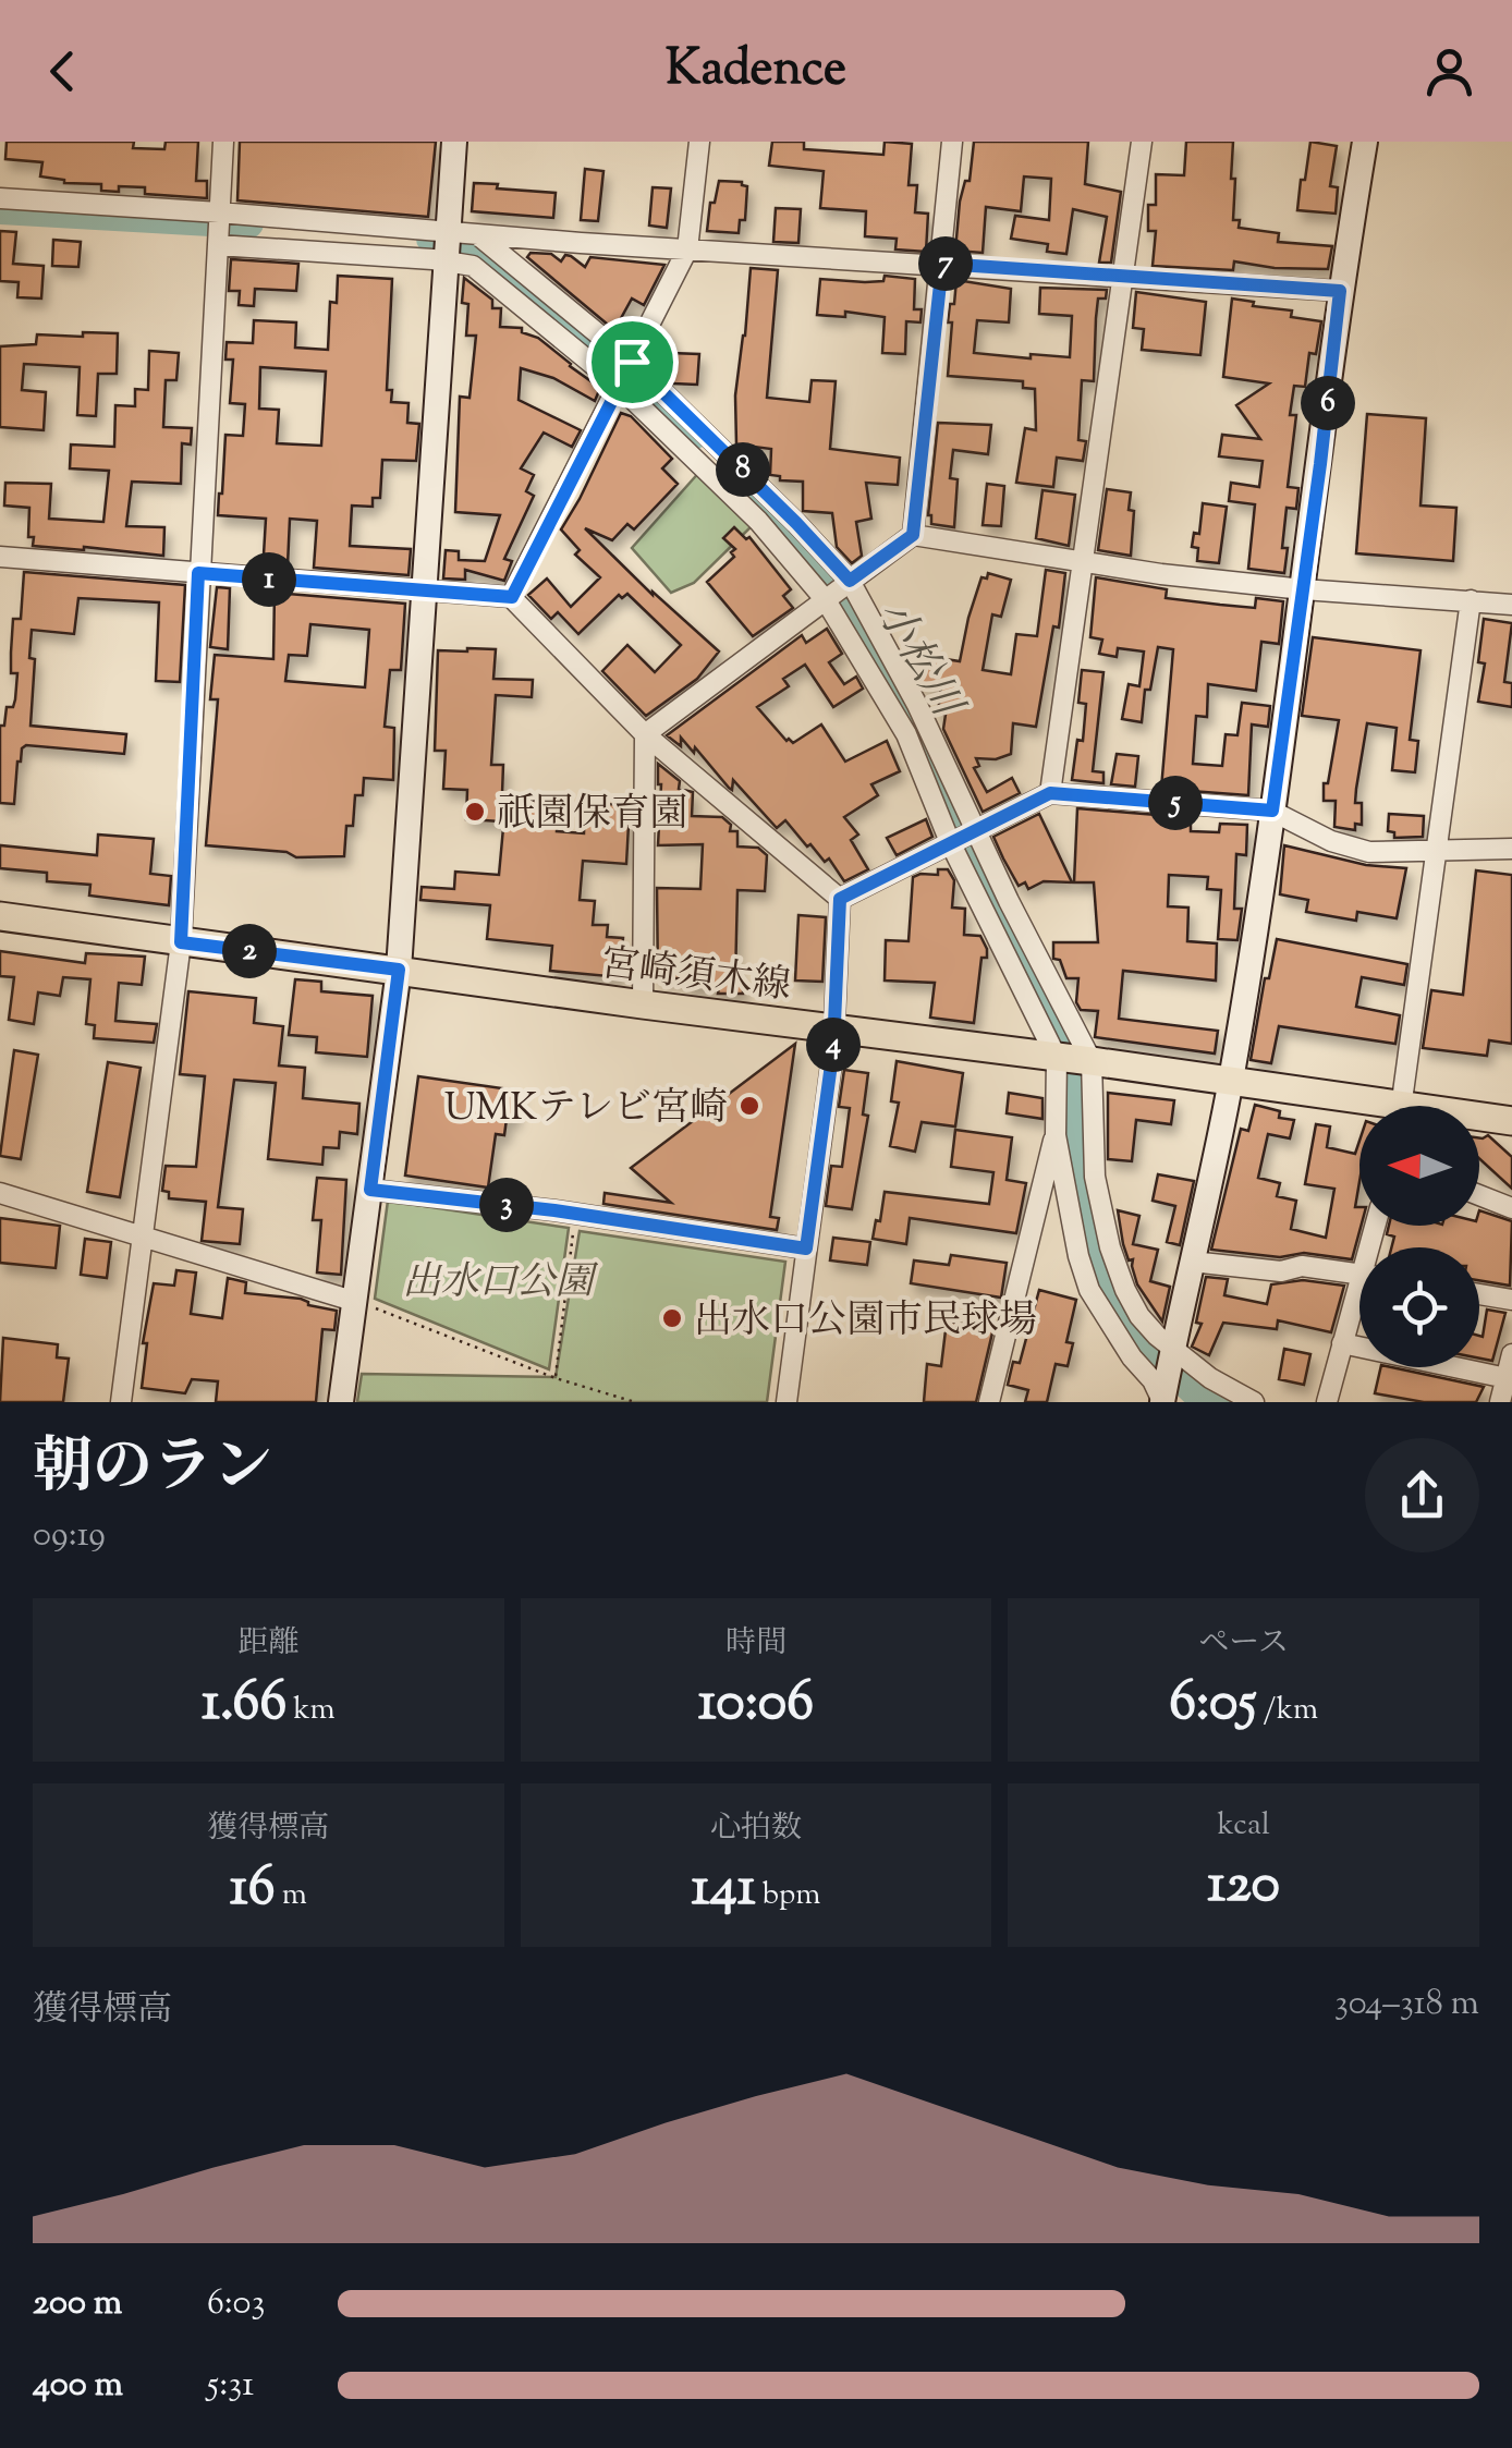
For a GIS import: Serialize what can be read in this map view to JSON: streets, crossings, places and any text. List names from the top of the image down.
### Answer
{
  "streets": {
    "main road": ["宮崎須木線"]
  },
  "water": ["小松川"],
  "parks": ["出水口公園"],
  "places": ["祇園保育園", "UMKテレビ宮崎", "出水口公園市民球場"],
  "north": "left",
  "page": {
    "header": "Kadence",
    "pins": [
      "7",
      "6",
      "8",
      "1",
      "5",
      "2",
      "4",
      "3"
    ],
    "heading": ["朝のラン", "09:19"],
    "stats": [
      ["距離", "1.66 km"],
      ["時間", "10:06"],
      ["ペース", "6:05 /km"],
      ["獲得標高", "16 m"],
      ["心拍数", "141 bpm"],
      ["kcal", "120"]
    ],
    "chart": ["獲得標高", "304–318 m"],
    "list": [
      {
        "name": "200 m",
        "note": "6:03"
      },
      {
        "name": "400 m",
        "note": "5:31"
      }
    ]
  }
}
